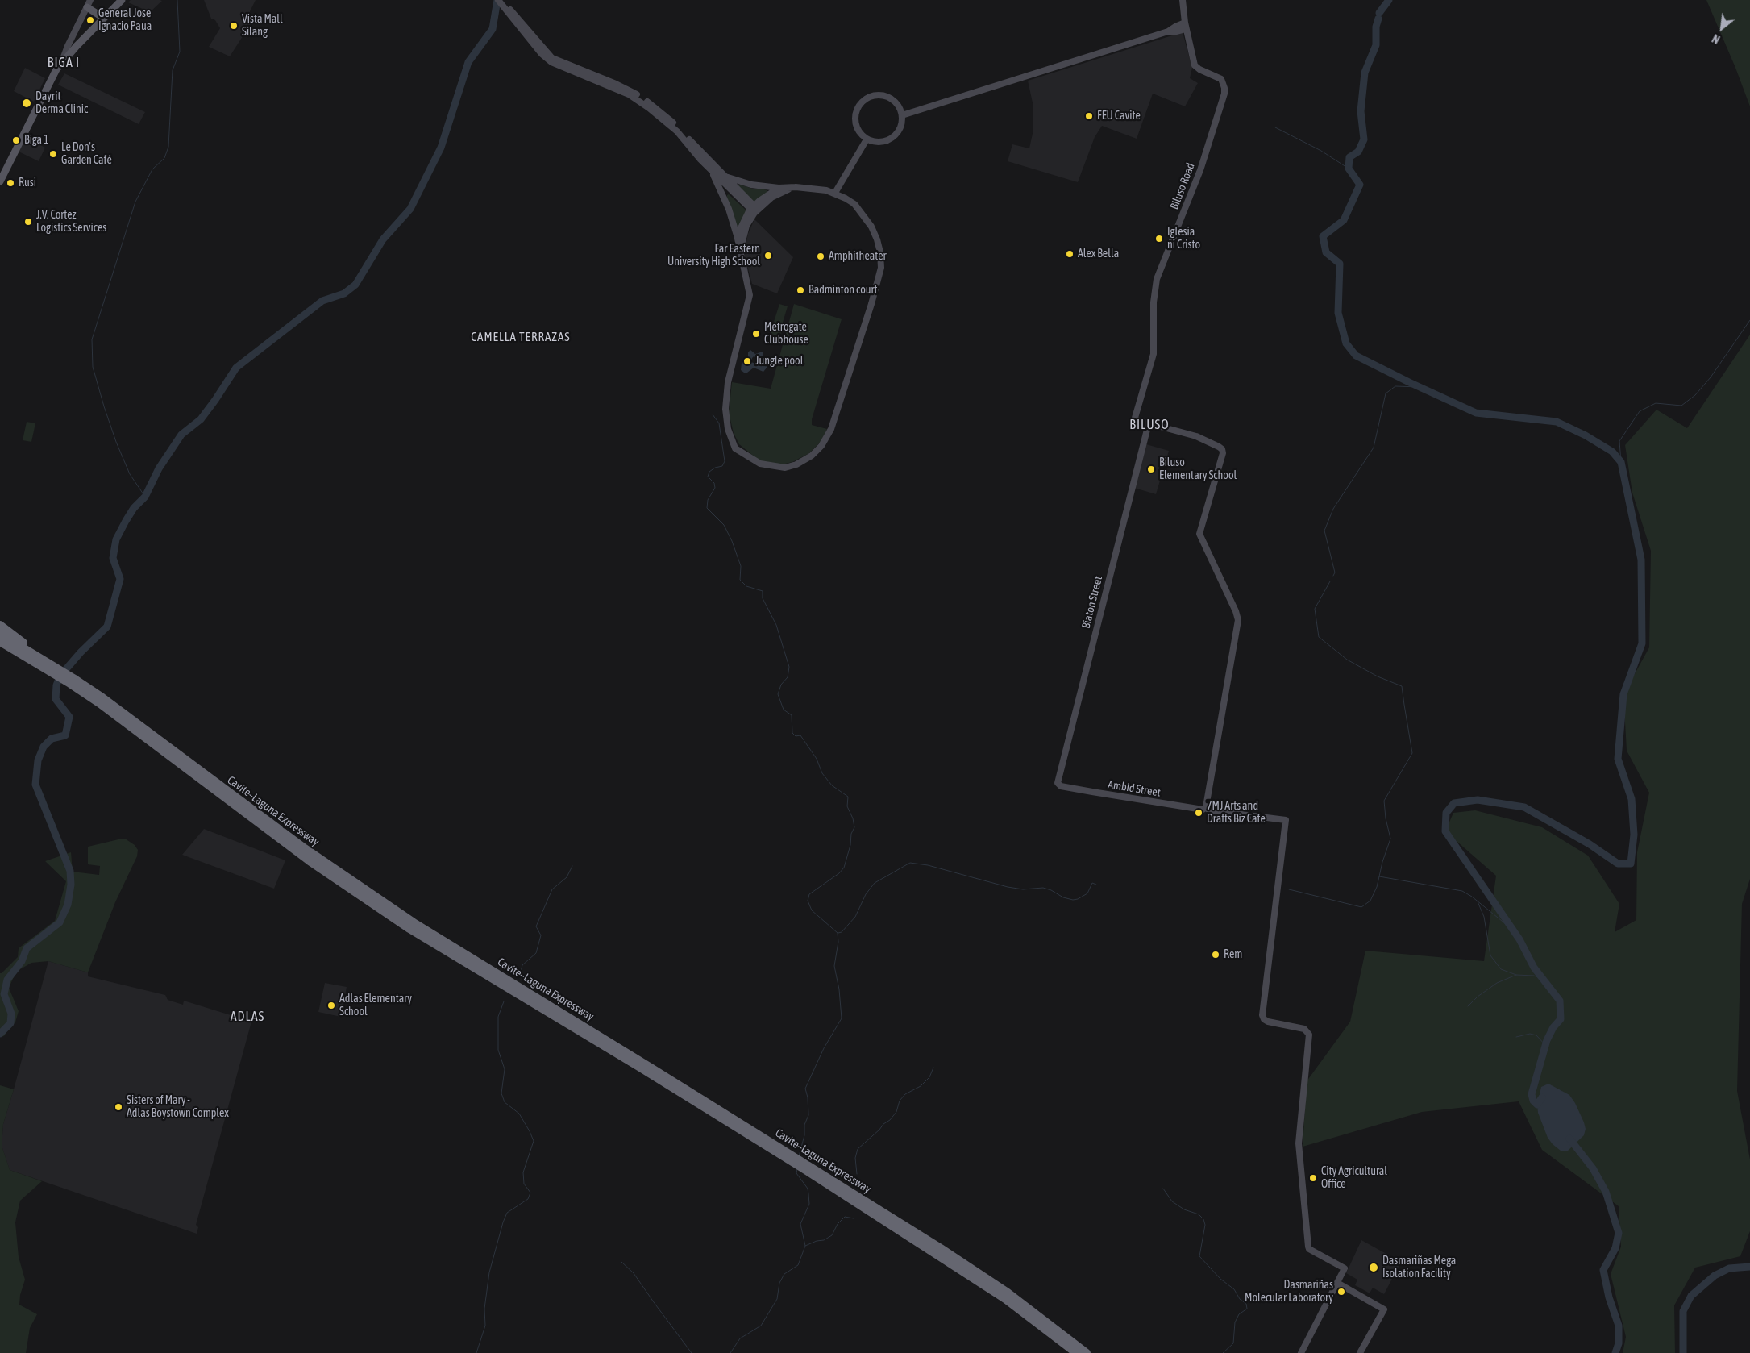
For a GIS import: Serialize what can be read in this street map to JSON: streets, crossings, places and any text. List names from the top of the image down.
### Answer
{
  "streets": {
    "highway": ["Cavite–Laguna Expressway"],
    "street": ["Biluso Road", "Biaton Street", "Ambid Street"]
  },
  "crossings": [
    ["Biluso Road", "Biaton Street"],
    ["Biaton Street", "Ambid Street"]
  ],
  "districts": [
    "BIGA I",
    "CAMELLA TERRAZAS",
    "BILUSO",
    "ADLAS"
  ],
  "places": [
    "General Jose Ignacio Paua",
    "Vista Mall Silang",
    "Dayrit Derma Clinic",
    "FEU Cavite",
    "Biga 1",
    "Le Don's Garden Café",
    "Rusi",
    "J.V. Cortez Logistics Services",
    "Iglesia ni Cristo",
    "Alex Bella",
    "Far Eastern University High School",
    "Amphitheater",
    "Badminton court",
    "Metrogate Clubhouse",
    "Jungle pool",
    "Biluso Elementary School",
    "7MJ Arts and Drafts Biz Cafe",
    "Rem",
    "Adlas Elementary School",
    "Sisters of Mary - Adlas Boystown Complex",
    "City Agricultural Office",
    "Dasmariñas Mega Isolation Facility",
    "Dasmariñas Molecular Laboratory"
  ],
  "north": "bottom left"
}
